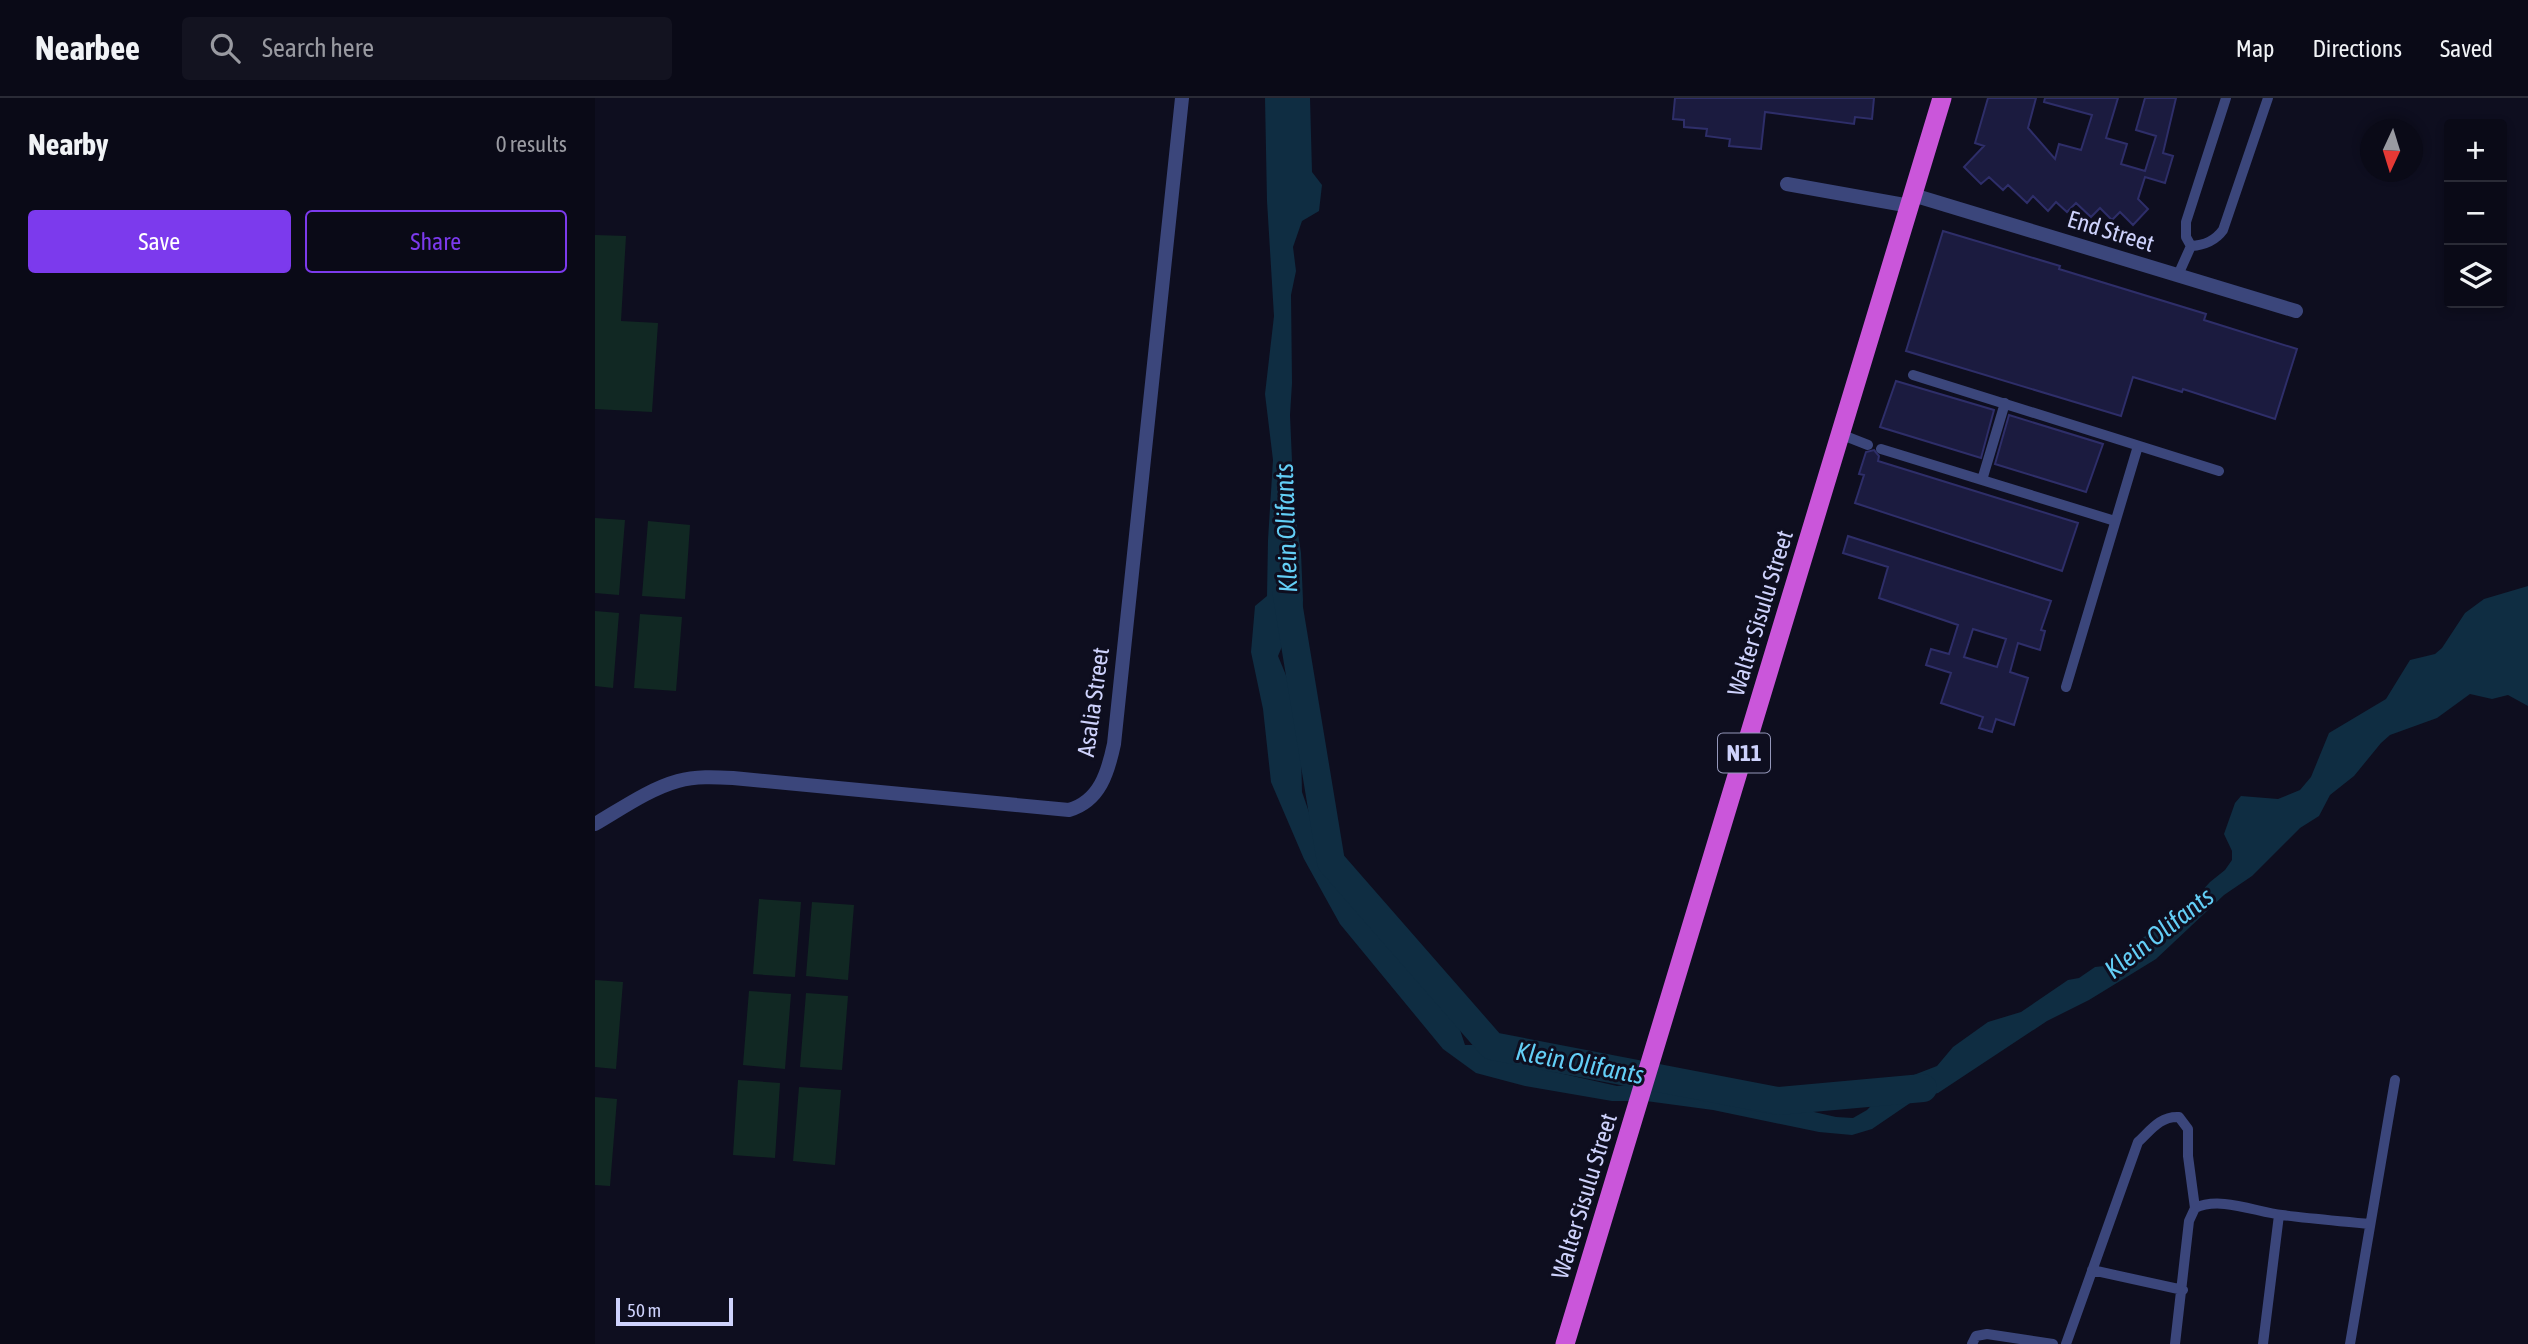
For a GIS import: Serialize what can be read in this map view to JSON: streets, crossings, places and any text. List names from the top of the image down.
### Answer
{
  "streets": {
    "highway": ["Walter Sisulu Street", "N11"],
    "street": ["End Street", "Asalia Street"]
  },
  "crossings": [
    ["End Street", "Walter Sisulu Street"]
  ],
  "water": ["Klein Olifants"],
  "scale_bar": "50 m",
  "north": "bottom",
  "page": {
    "header": "Nearbee",
    "search": "Search here",
    "nav": ["Map", "Directions", "Saved"],
    "heading": ["Nearby", "0 results"],
    "map_buttons": ["+", "−"],
    "buttons": ["Save", "Share"],
    "scale": "50 m"
  }
}
